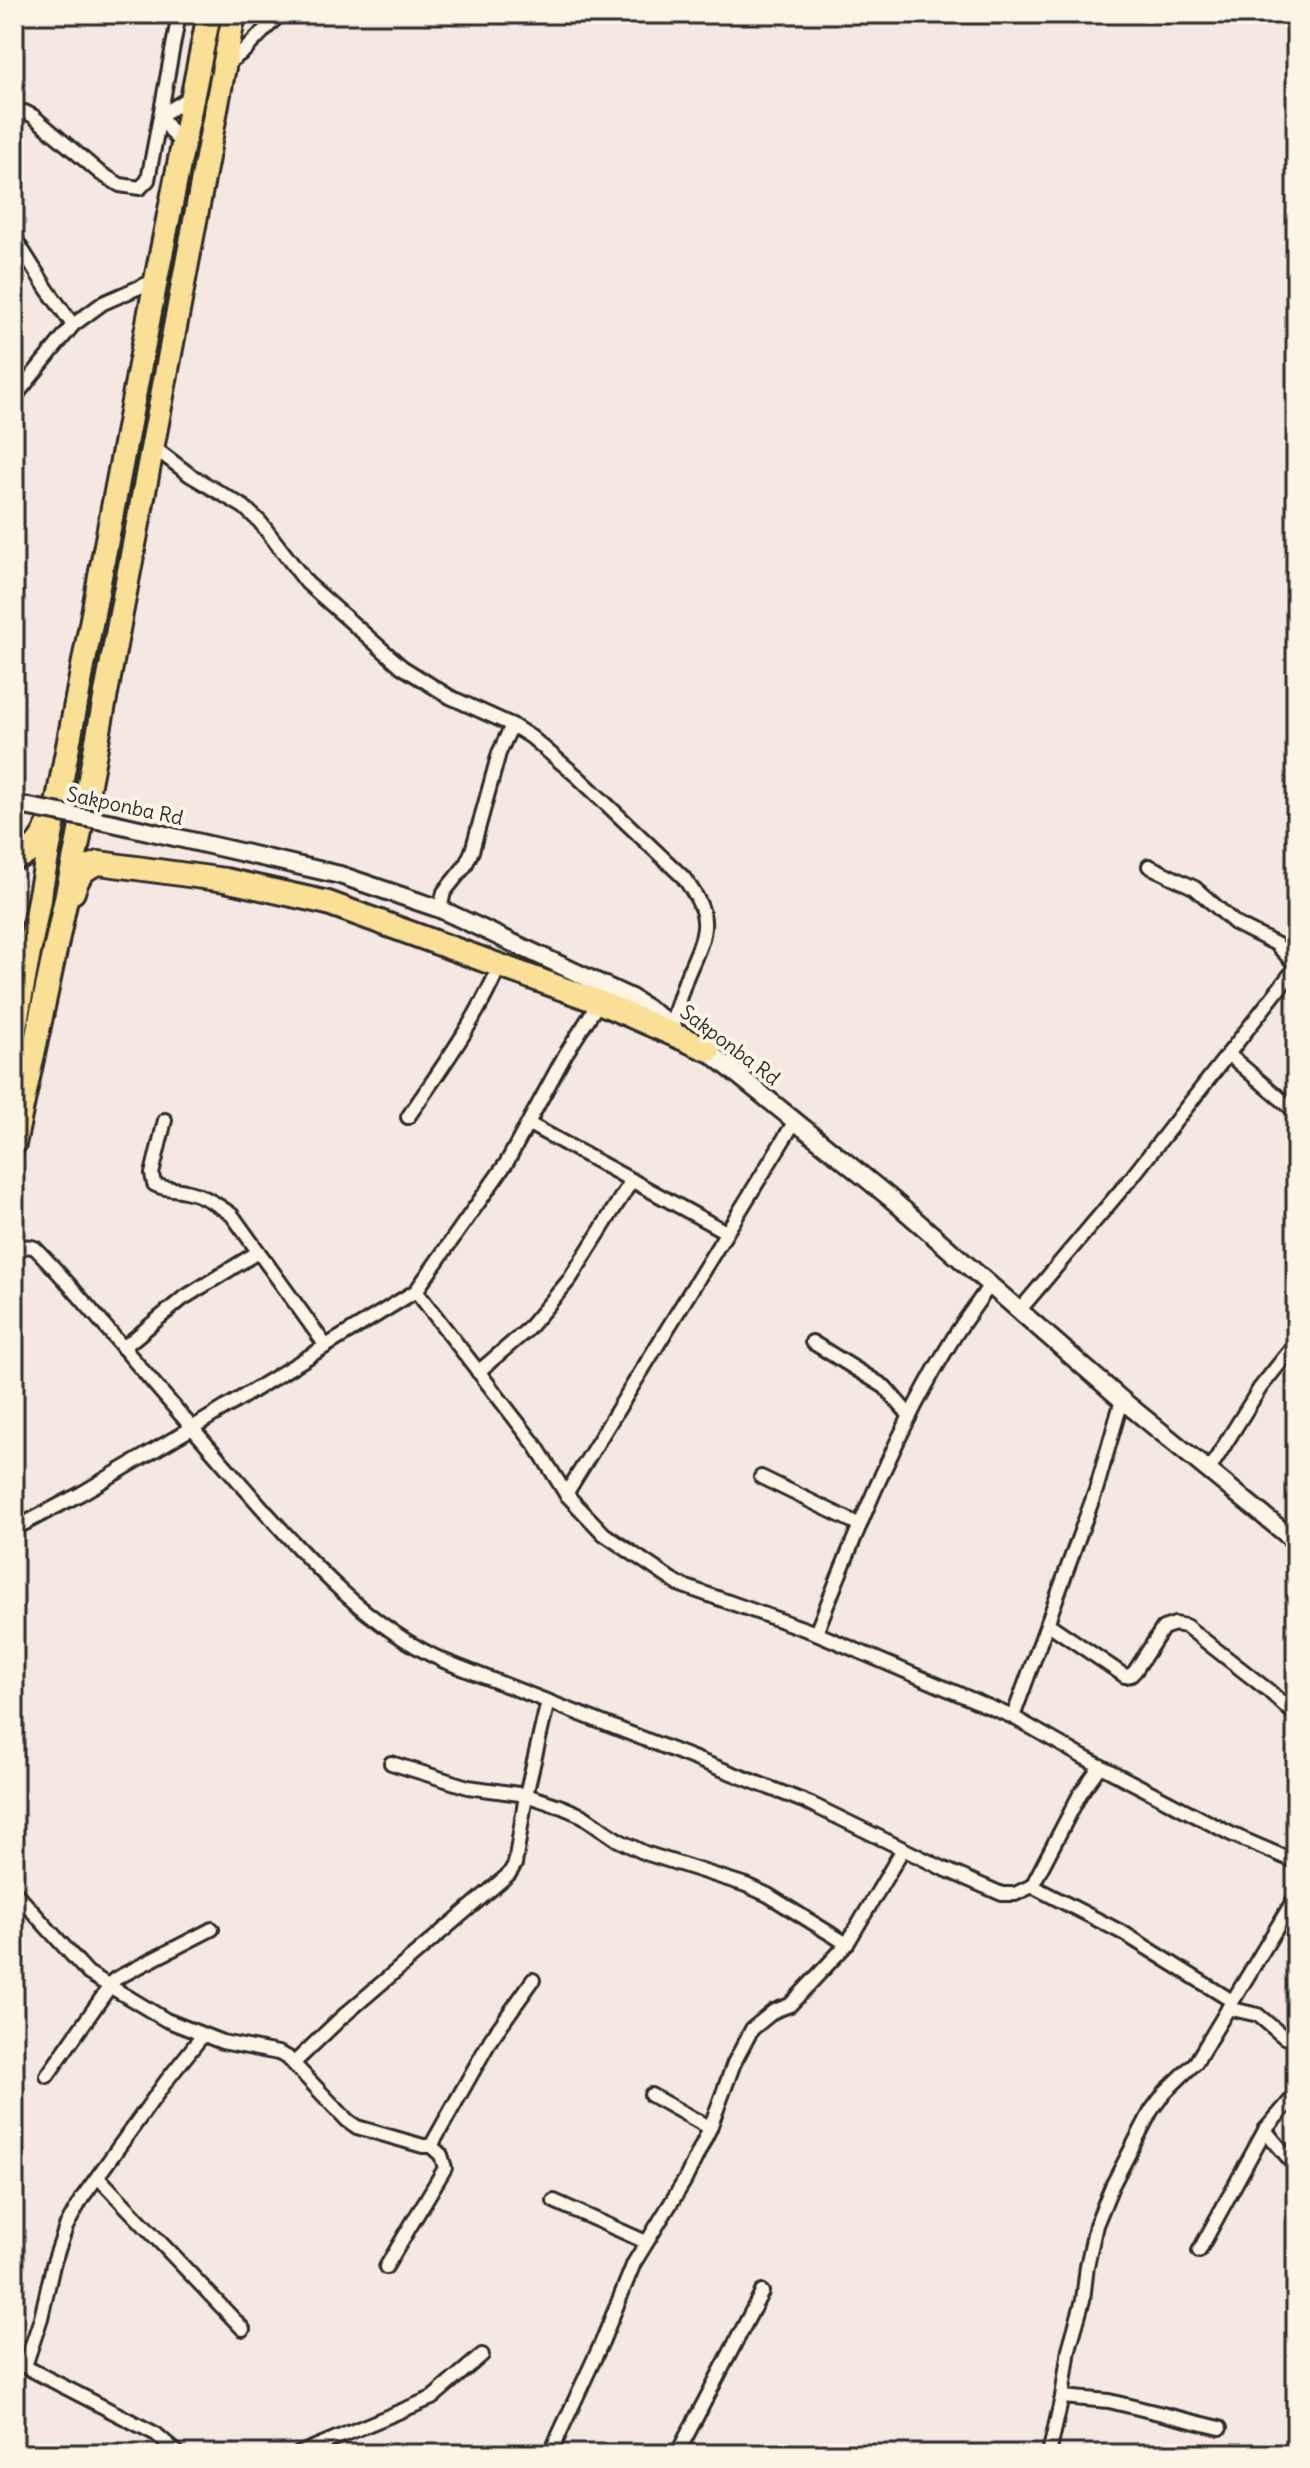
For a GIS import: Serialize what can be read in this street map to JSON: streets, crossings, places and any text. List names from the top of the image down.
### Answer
{
  "streets": {
    "main road": ["Sakponba Rd"]
  }
}
